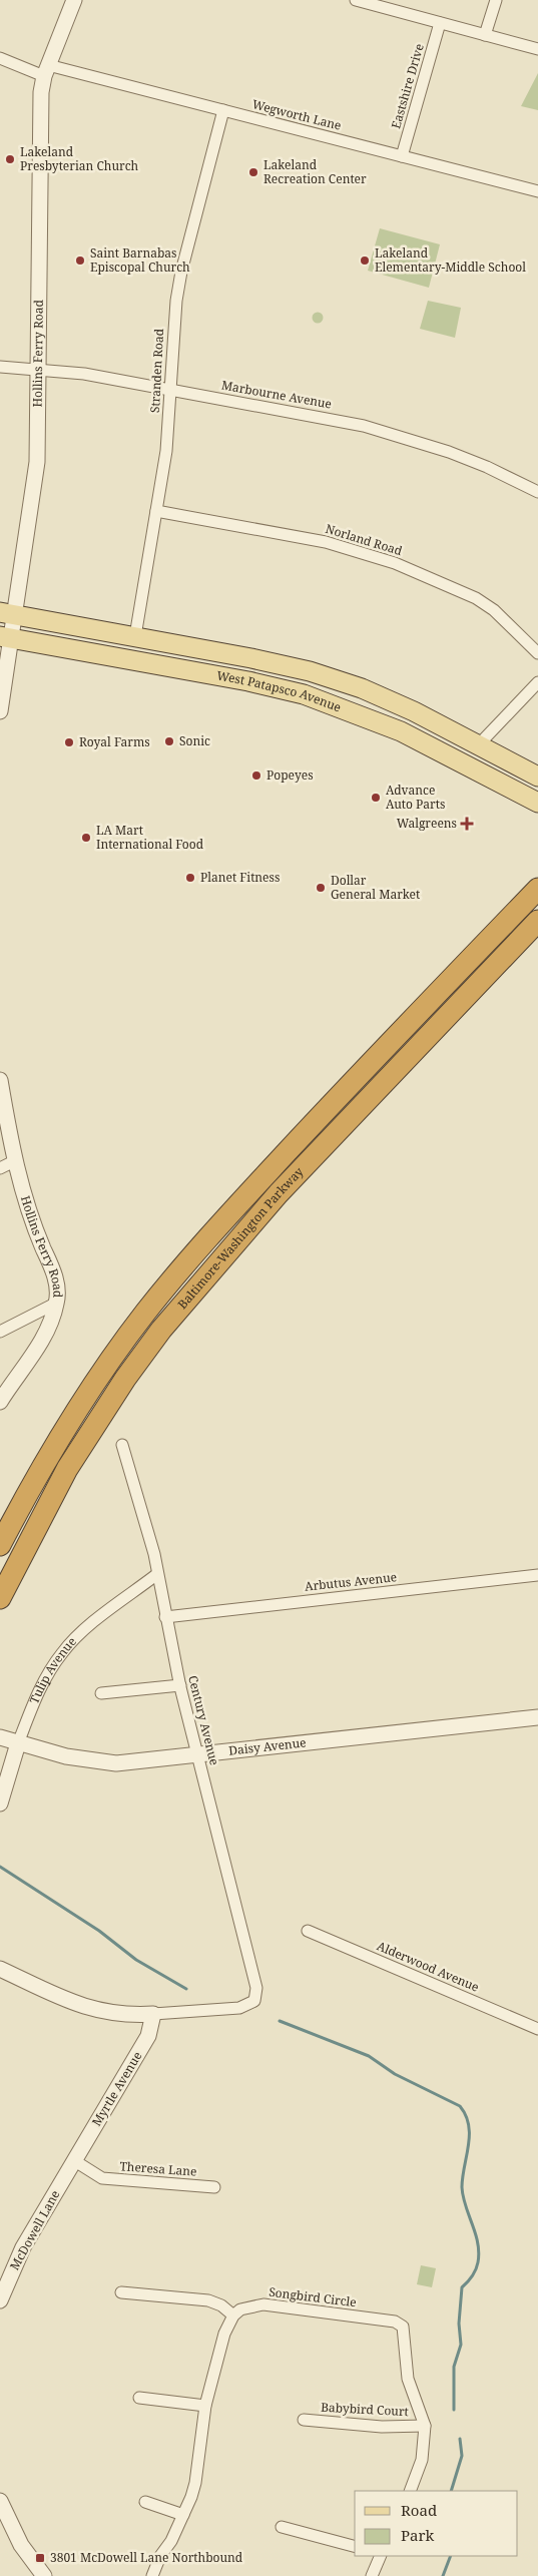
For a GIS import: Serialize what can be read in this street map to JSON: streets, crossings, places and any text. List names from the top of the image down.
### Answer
{
  "streets": {
    "highway": ["Baltimore-Washington Parkway"],
    "main road": ["West Patapsco Avenue"],
    "street": [
      "Eastshire Drive",
      "Wegworth Lane",
      "Hollins Ferry Road",
      "Stranden Road",
      "Marbourne Avenue",
      "Norland Road",
      "Arbutus Avenue",
      "Tulip Avenue",
      "Century Avenue",
      "Daisy Avenue",
      "Alderwood Avenue",
      "Myrtle Avenue",
      "Theresa Lane",
      "McDowell Lane",
      "Songbird Circle",
      "Babybird Court"
    ]
  },
  "crossings": [
    ["Eastshire Drive", "Wegworth Lane"],
    ["Wegworth Lane", "Hollins Ferry Road"],
    ["Wegworth Lane", "Stranden Road"],
    ["Hollins Ferry Road", "Marbourne Avenue"],
    ["Hollins Ferry Road", "West Patapsco Avenue"],
    ["Stranden Road", "Marbourne Avenue"],
    ["Stranden Road", "Norland Road"],
    ["Stranden Road", "West Patapsco Avenue"],
    ["Arbutus Avenue", "Century Avenue"],
    ["Tulip Avenue", "Century Avenue"],
    ["Tulip Avenue", "Daisy Avenue"],
    ["Century Avenue", "Daisy Avenue"],
    ["Century Avenue", "Myrtle Avenue"],
    ["Myrtle Avenue", "Theresa Lane"],
    ["Myrtle Avenue", "McDowell Lane"],
    ["Theresa Lane", "McDowell Lane"],
    ["Songbird Circle", "Babybird Court"]
  ],
  "places": {
    "other": [
      "Lakeland Presbyterian Church",
      "Lakeland Recreation Center",
      "Saint Barnabas Episcopal Church",
      "Lakeland Elementary-Middle School",
      "Sonic",
      "Royal Farms",
      "Popeyes",
      "Advance Auto Parts",
      "LA Mart International Food",
      "Planet Fitness",
      "Dollar General Market"
    ],
    "health": ["Walgreens"],
    "transit": ["3801 McDowell Lane Northbound"]
  },
  "legend": ["Road", "Park"]
}
